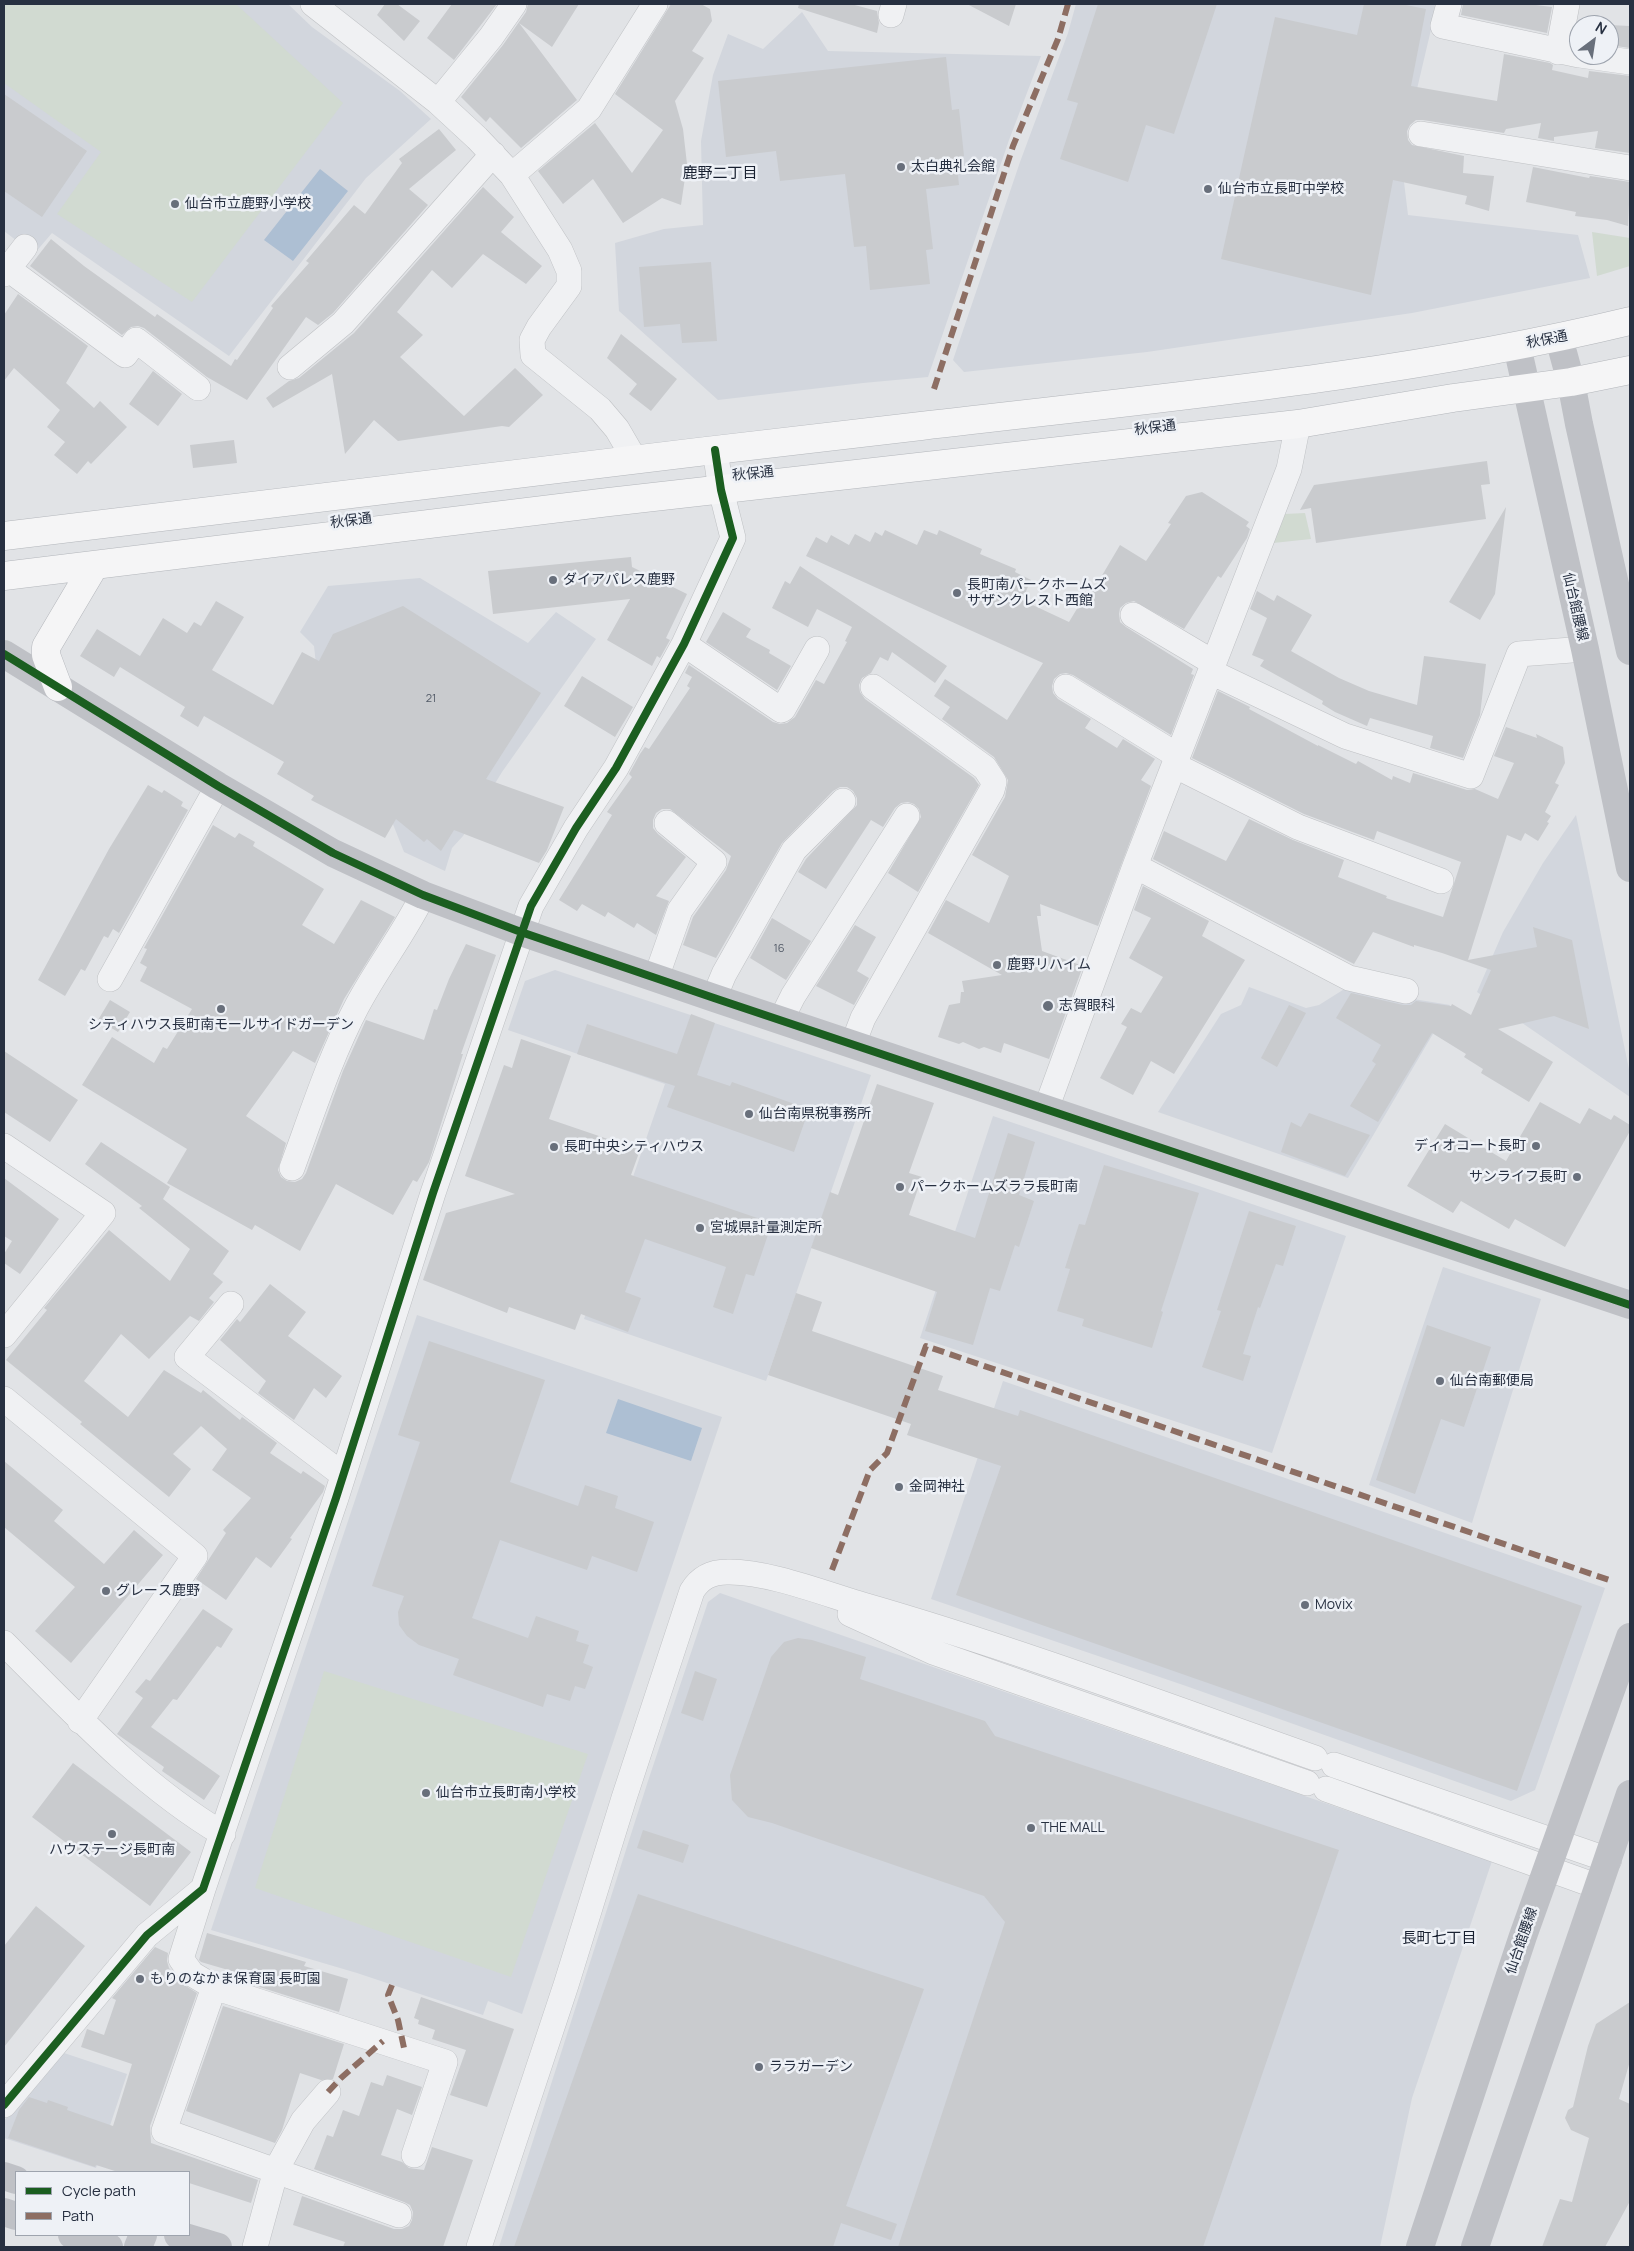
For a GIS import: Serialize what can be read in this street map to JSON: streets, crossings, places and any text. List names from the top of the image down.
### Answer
{
  "streets": {
    "highway": ["秋保通"],
    "main road": ["仙台館腰線"]
  },
  "crossings": [
    ["秋保通", "仙台館腰線"]
  ],
  "districts": ["鹿野二丁目", "長町七丁目"],
  "places": [
    "太白典礼会館",
    "仙台市立長町中学校",
    "仙台市立鹿野小学校",
    "ダイアパレス鹿野",
    "長町南パークホームズ サザンクレスト西館",
    "鹿野リハイム",
    "志賀眼科",
    "シティハウス長町南モールサイドガーデン",
    "仙台南県税事務所",
    "ディオコート長町",
    "長町中央シティハウス",
    "サンライフ長町",
    "パークホームズララ長町南",
    "宮城県計量測定所",
    "仙台南郵便局",
    "金岡神社",
    "グレース鹿野",
    "Movix",
    "仙台市立長町南小学校",
    "THE MALL",
    "ハウステージ長町南",
    "もりのなかま保育園 長町園",
    "ララガーデン"
  ],
  "house_numbers": ["21", "16"],
  "legend": ["Cycle path", "Path"],
  "north": "top right"
}
